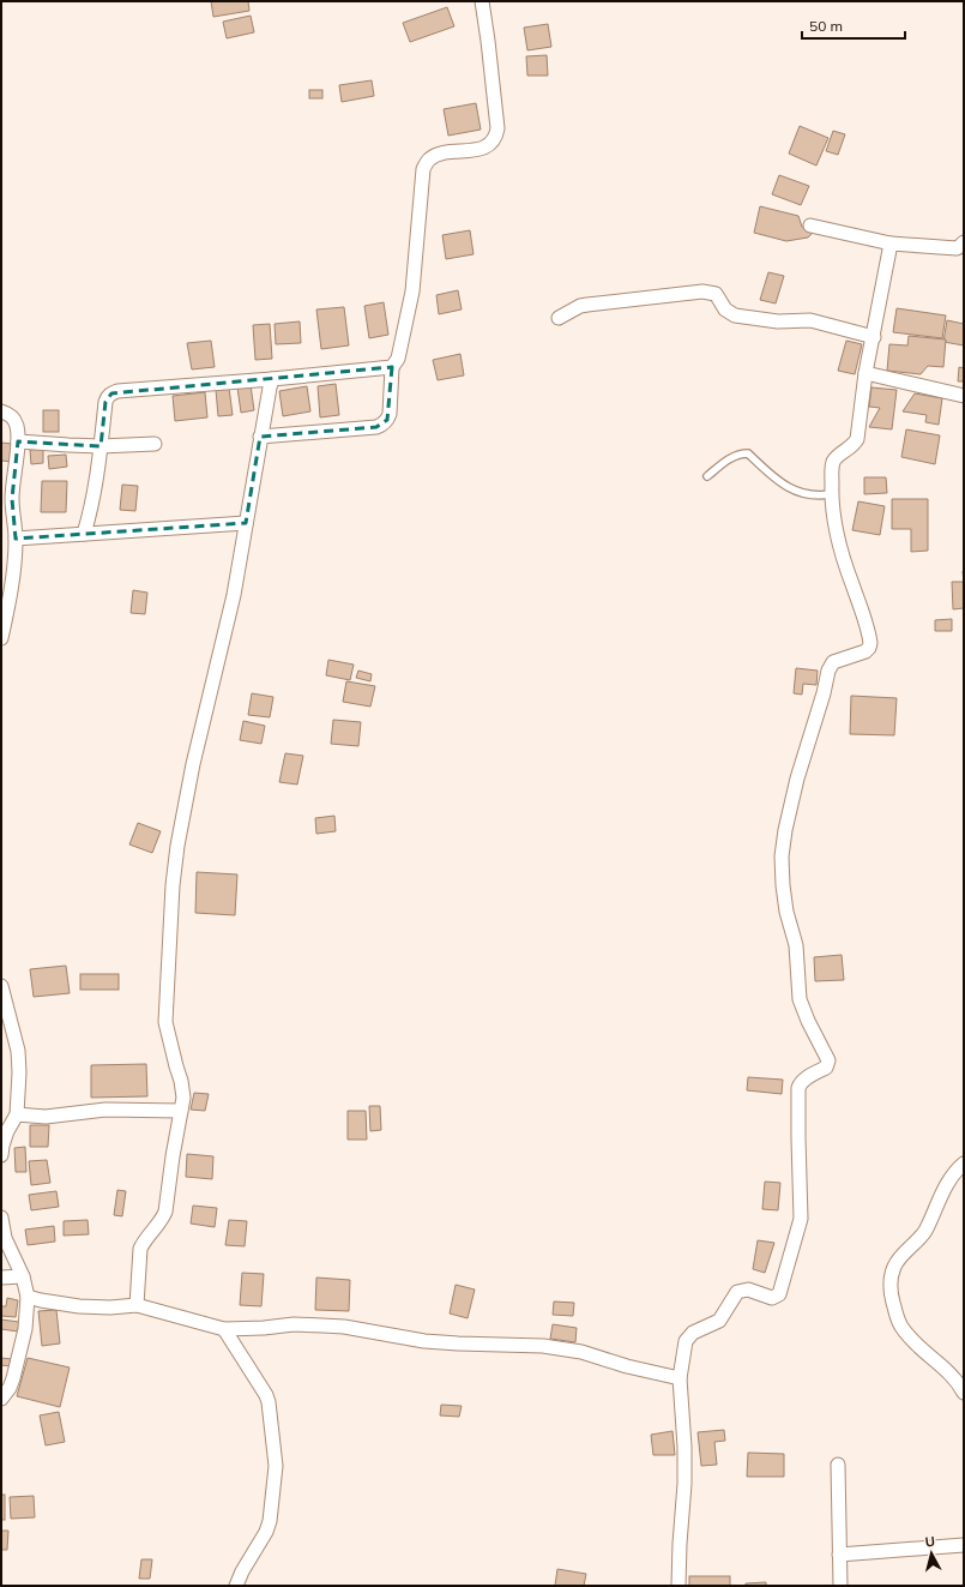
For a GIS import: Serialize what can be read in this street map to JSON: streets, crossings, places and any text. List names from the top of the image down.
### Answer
{
  "scale_bar": "50 m",
  "north": "top"
}
